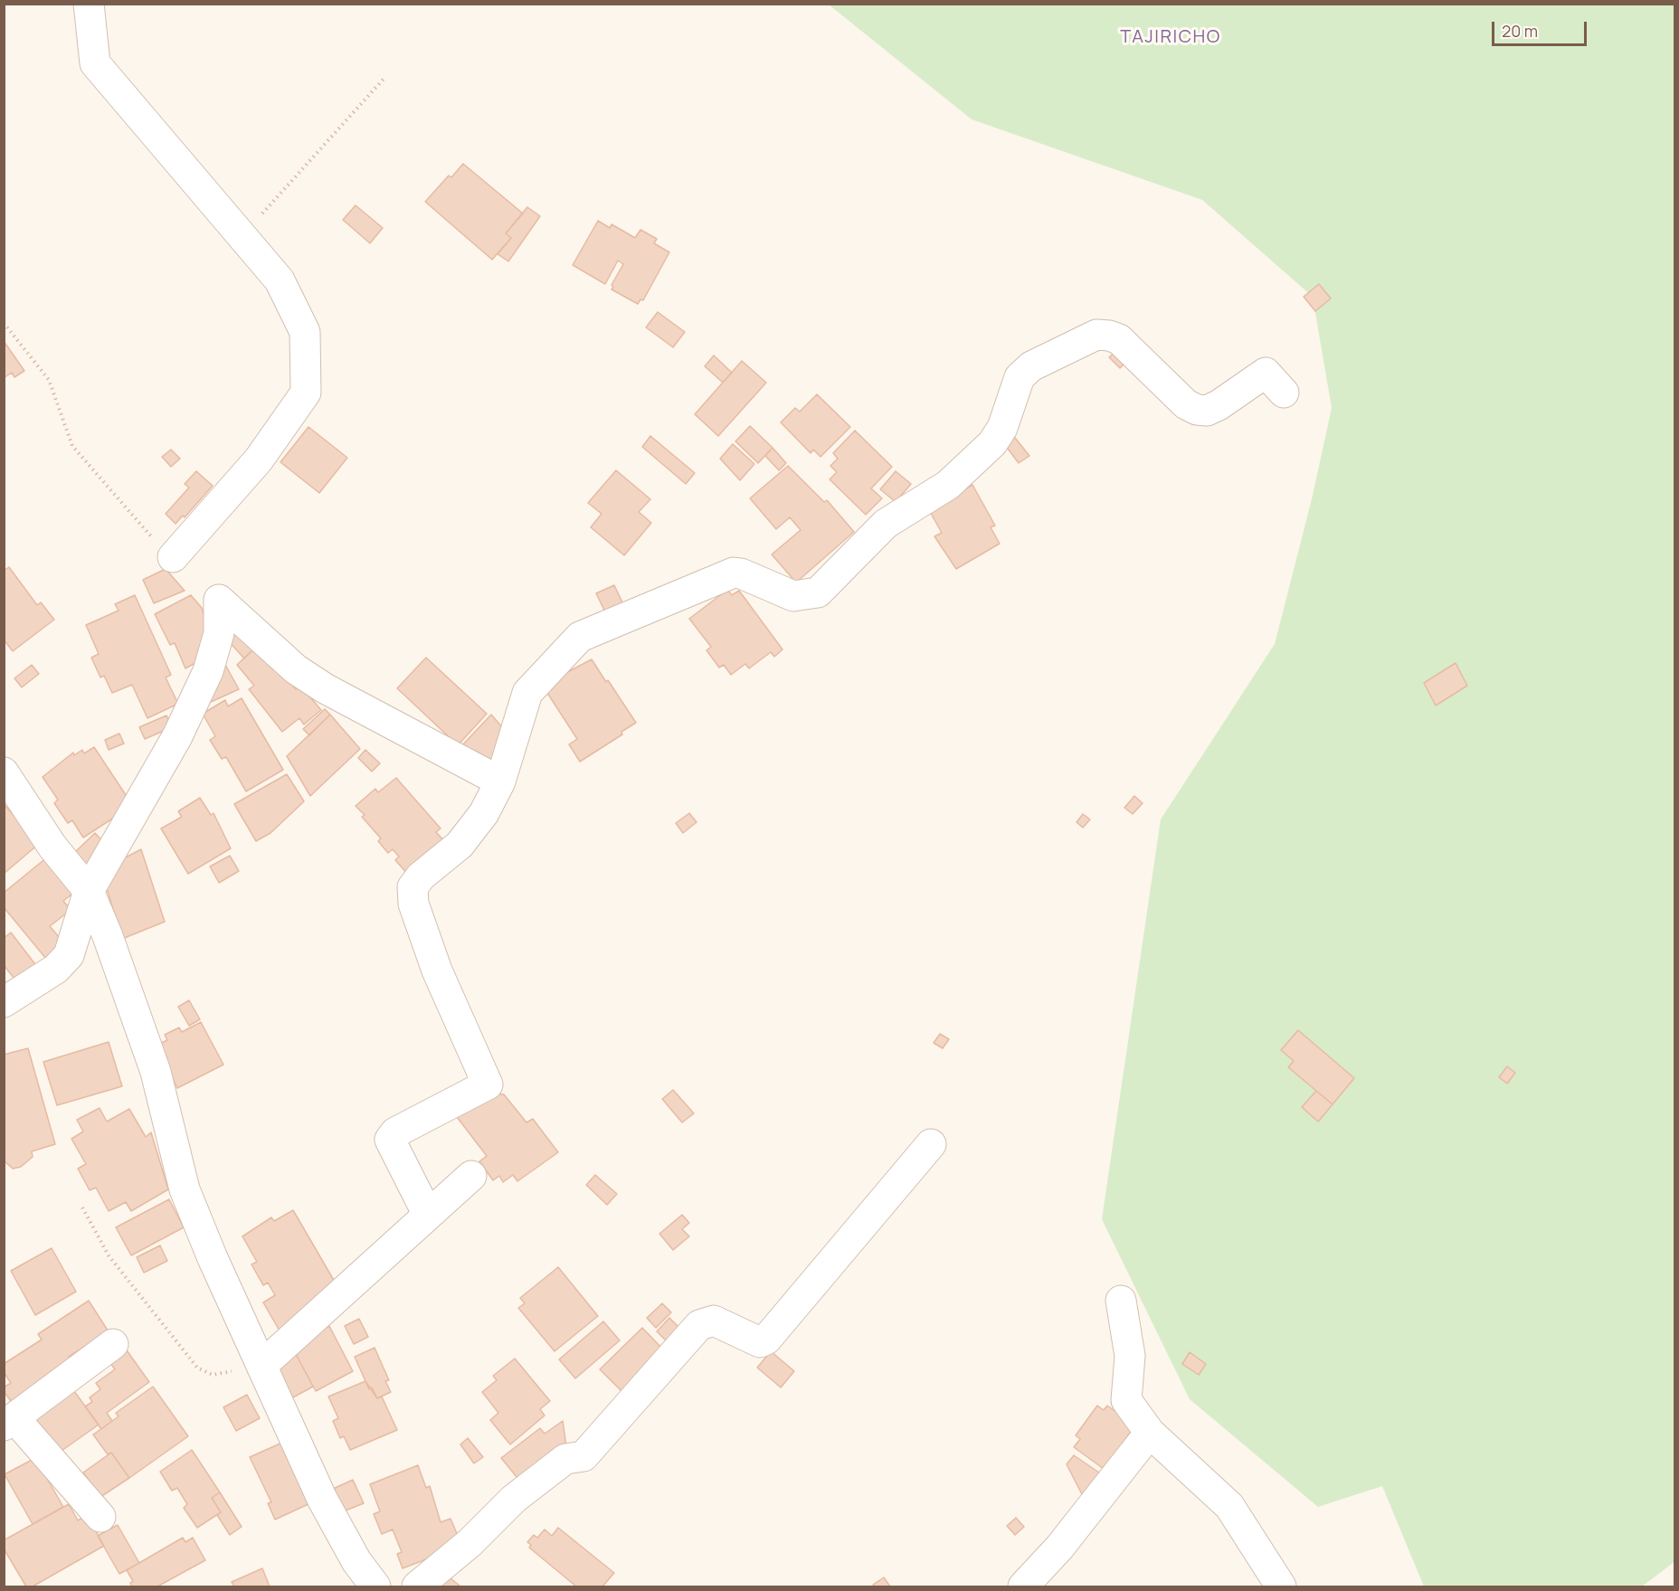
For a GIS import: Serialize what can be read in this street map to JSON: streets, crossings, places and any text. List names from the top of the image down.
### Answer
{
  "districts": ["TAJIRICHO"],
  "scale_bar": "20 m"
}
